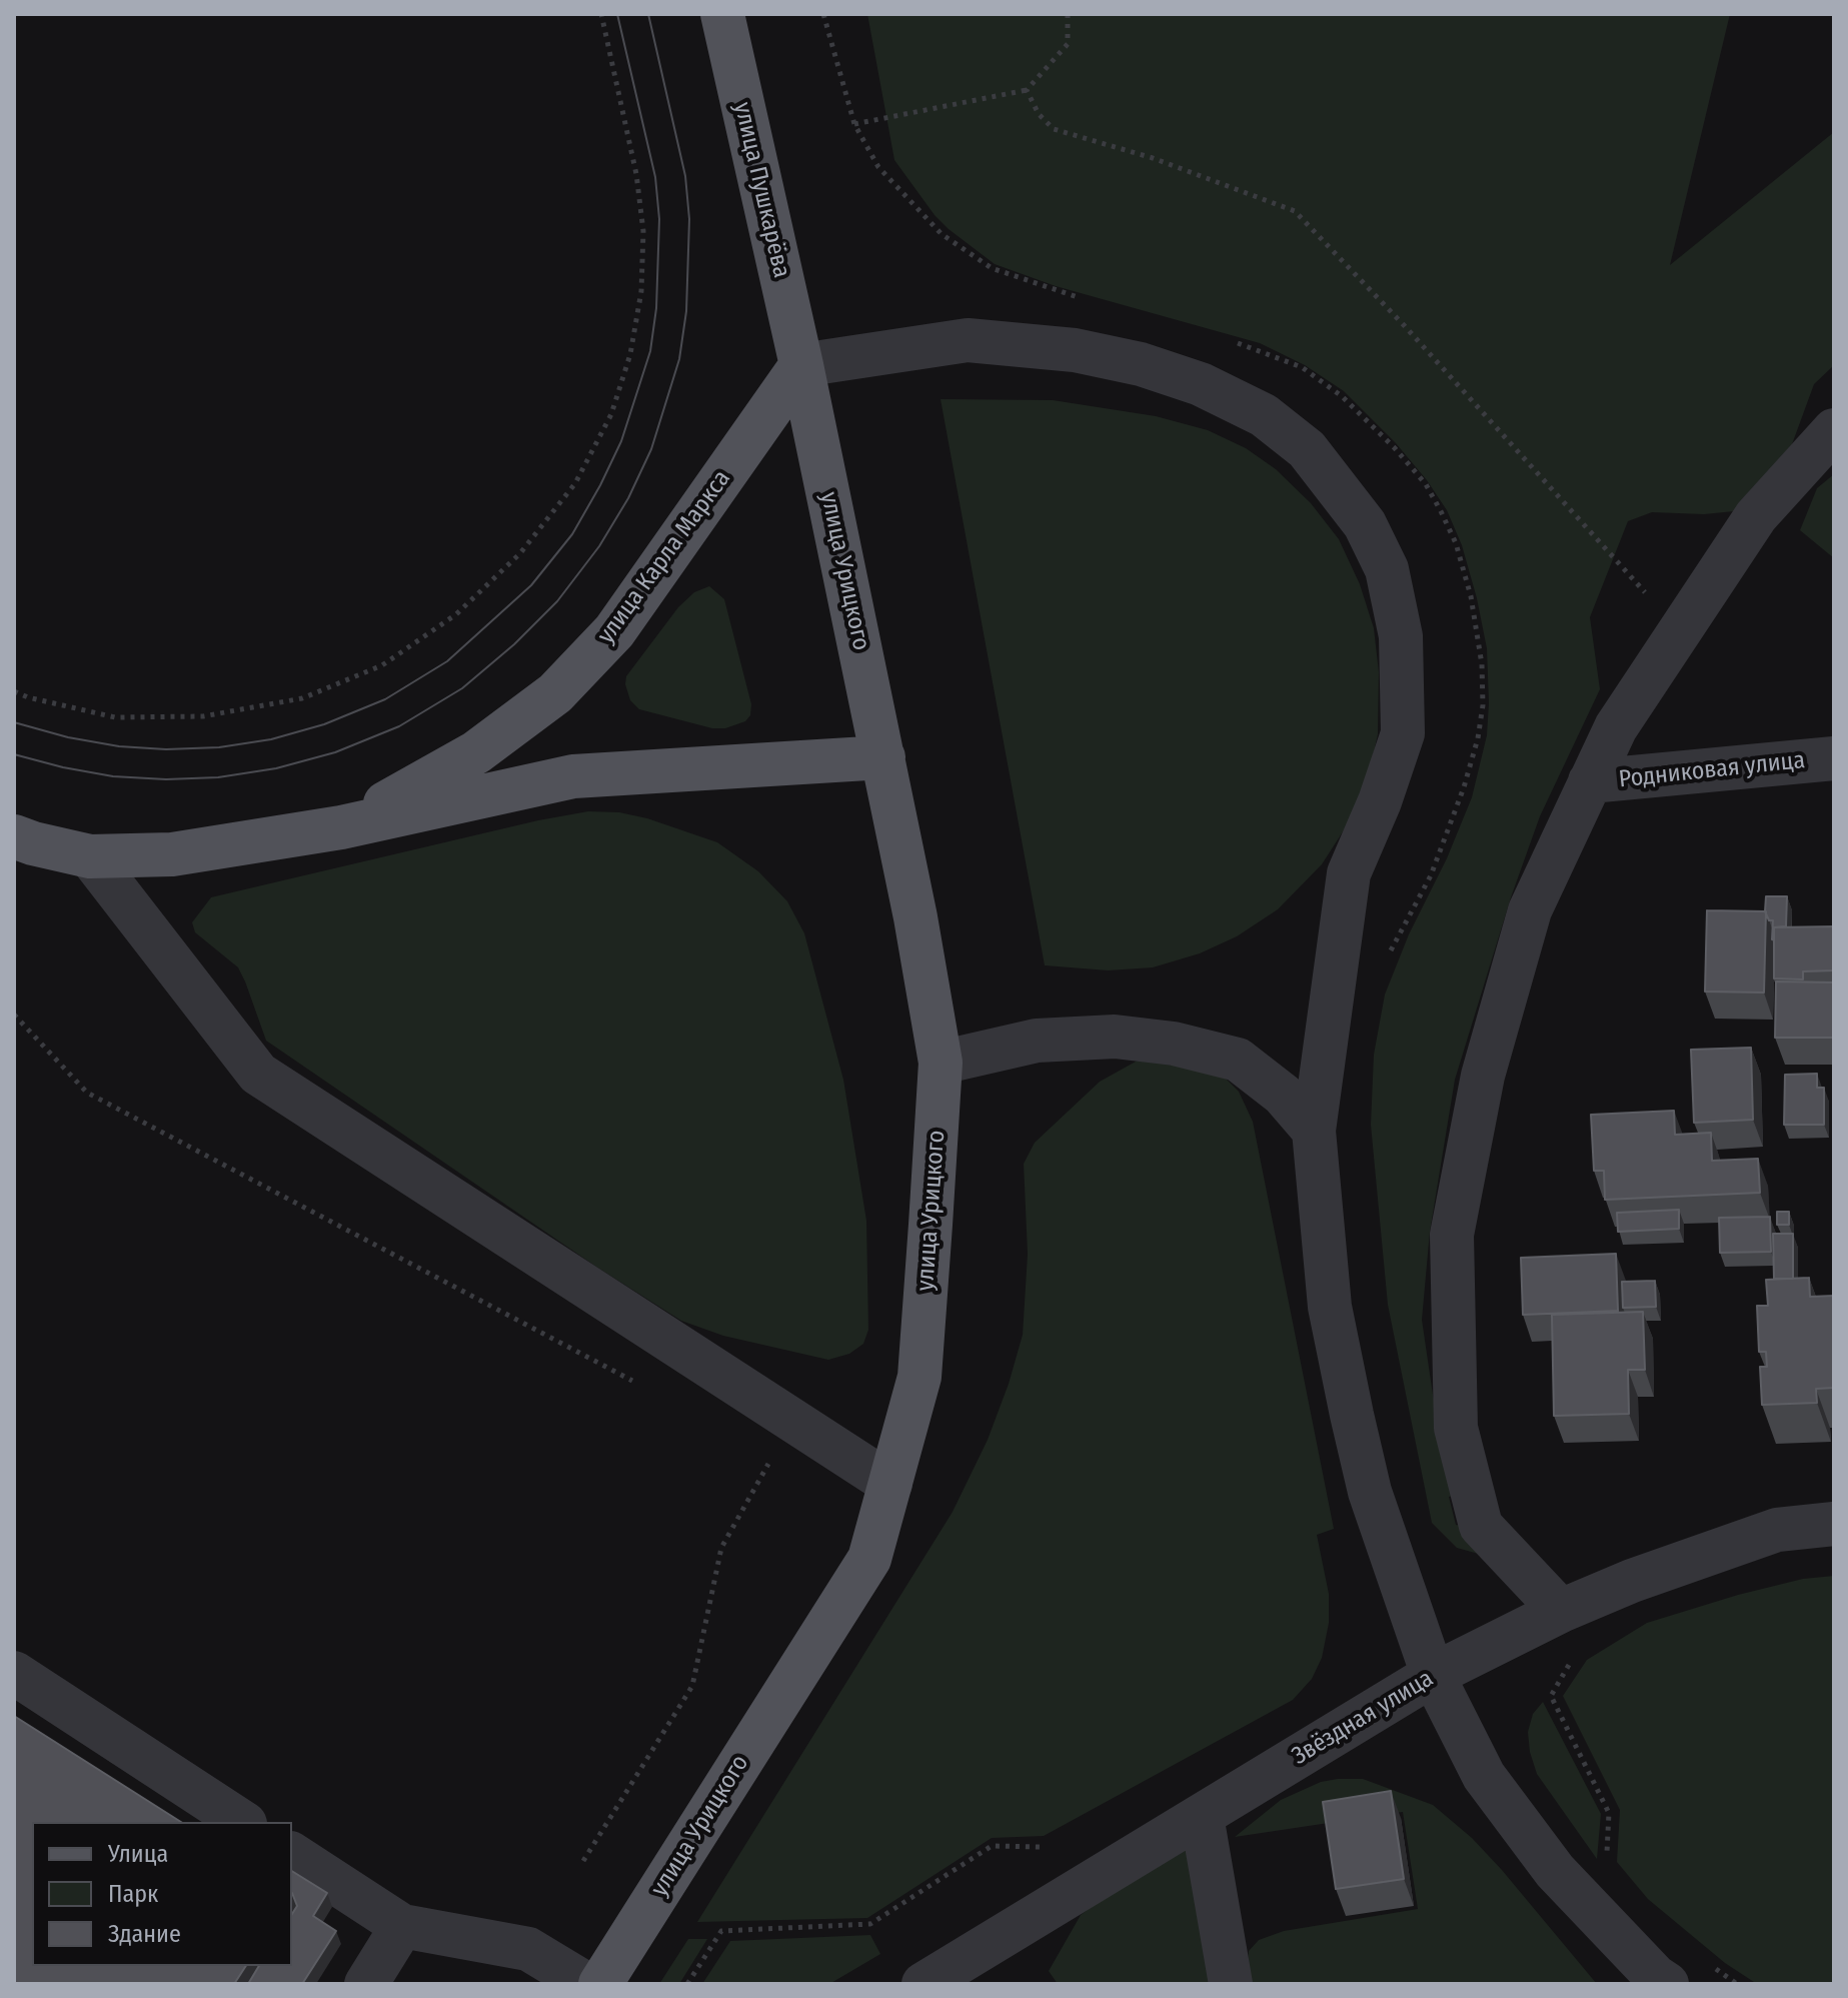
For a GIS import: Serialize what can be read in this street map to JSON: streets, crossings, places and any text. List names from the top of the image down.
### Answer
{
  "streets": {
    "main road": ["улица Пушкарёва", "улица Карла Маркса", "улица Урицкого"],
    "street": ["Родниковая улица", "Звёздная улица"]
  },
  "crossings": [
    ["улица Пушкарёва", "улица Карла Маркса"],
    ["улица Пушкарёва", "улица Урицкого"],
    ["улица Карла Маркса", "улица Урицкого"]
  ],
  "legend": ["Улица", "Парк", "Здание"]
}
